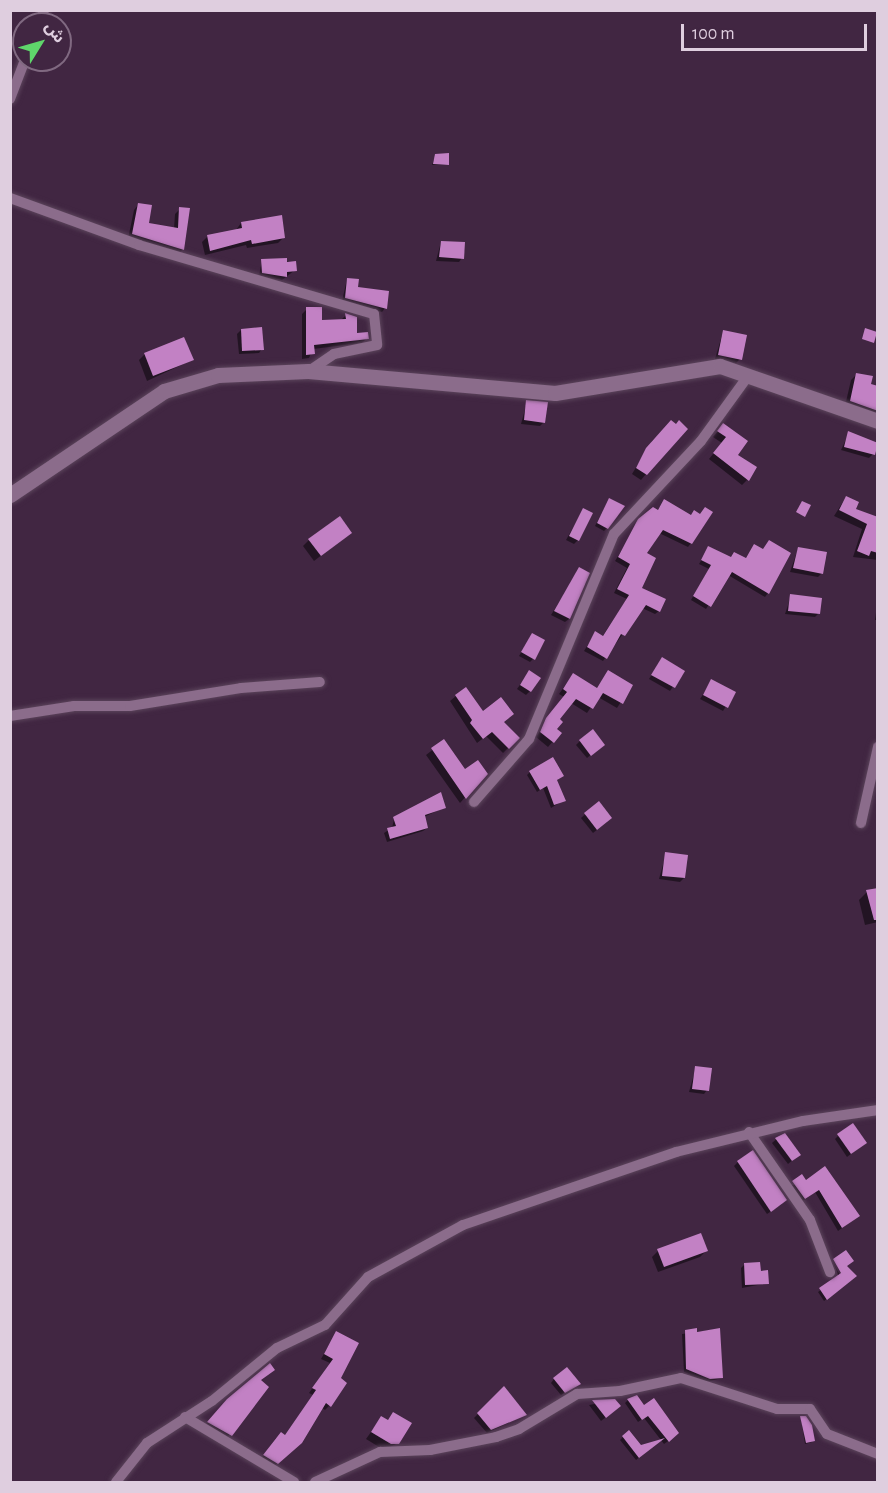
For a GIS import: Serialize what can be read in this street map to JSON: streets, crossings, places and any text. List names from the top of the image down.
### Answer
{
  "scale_bar": "100 m",
  "north": "top right"
}
